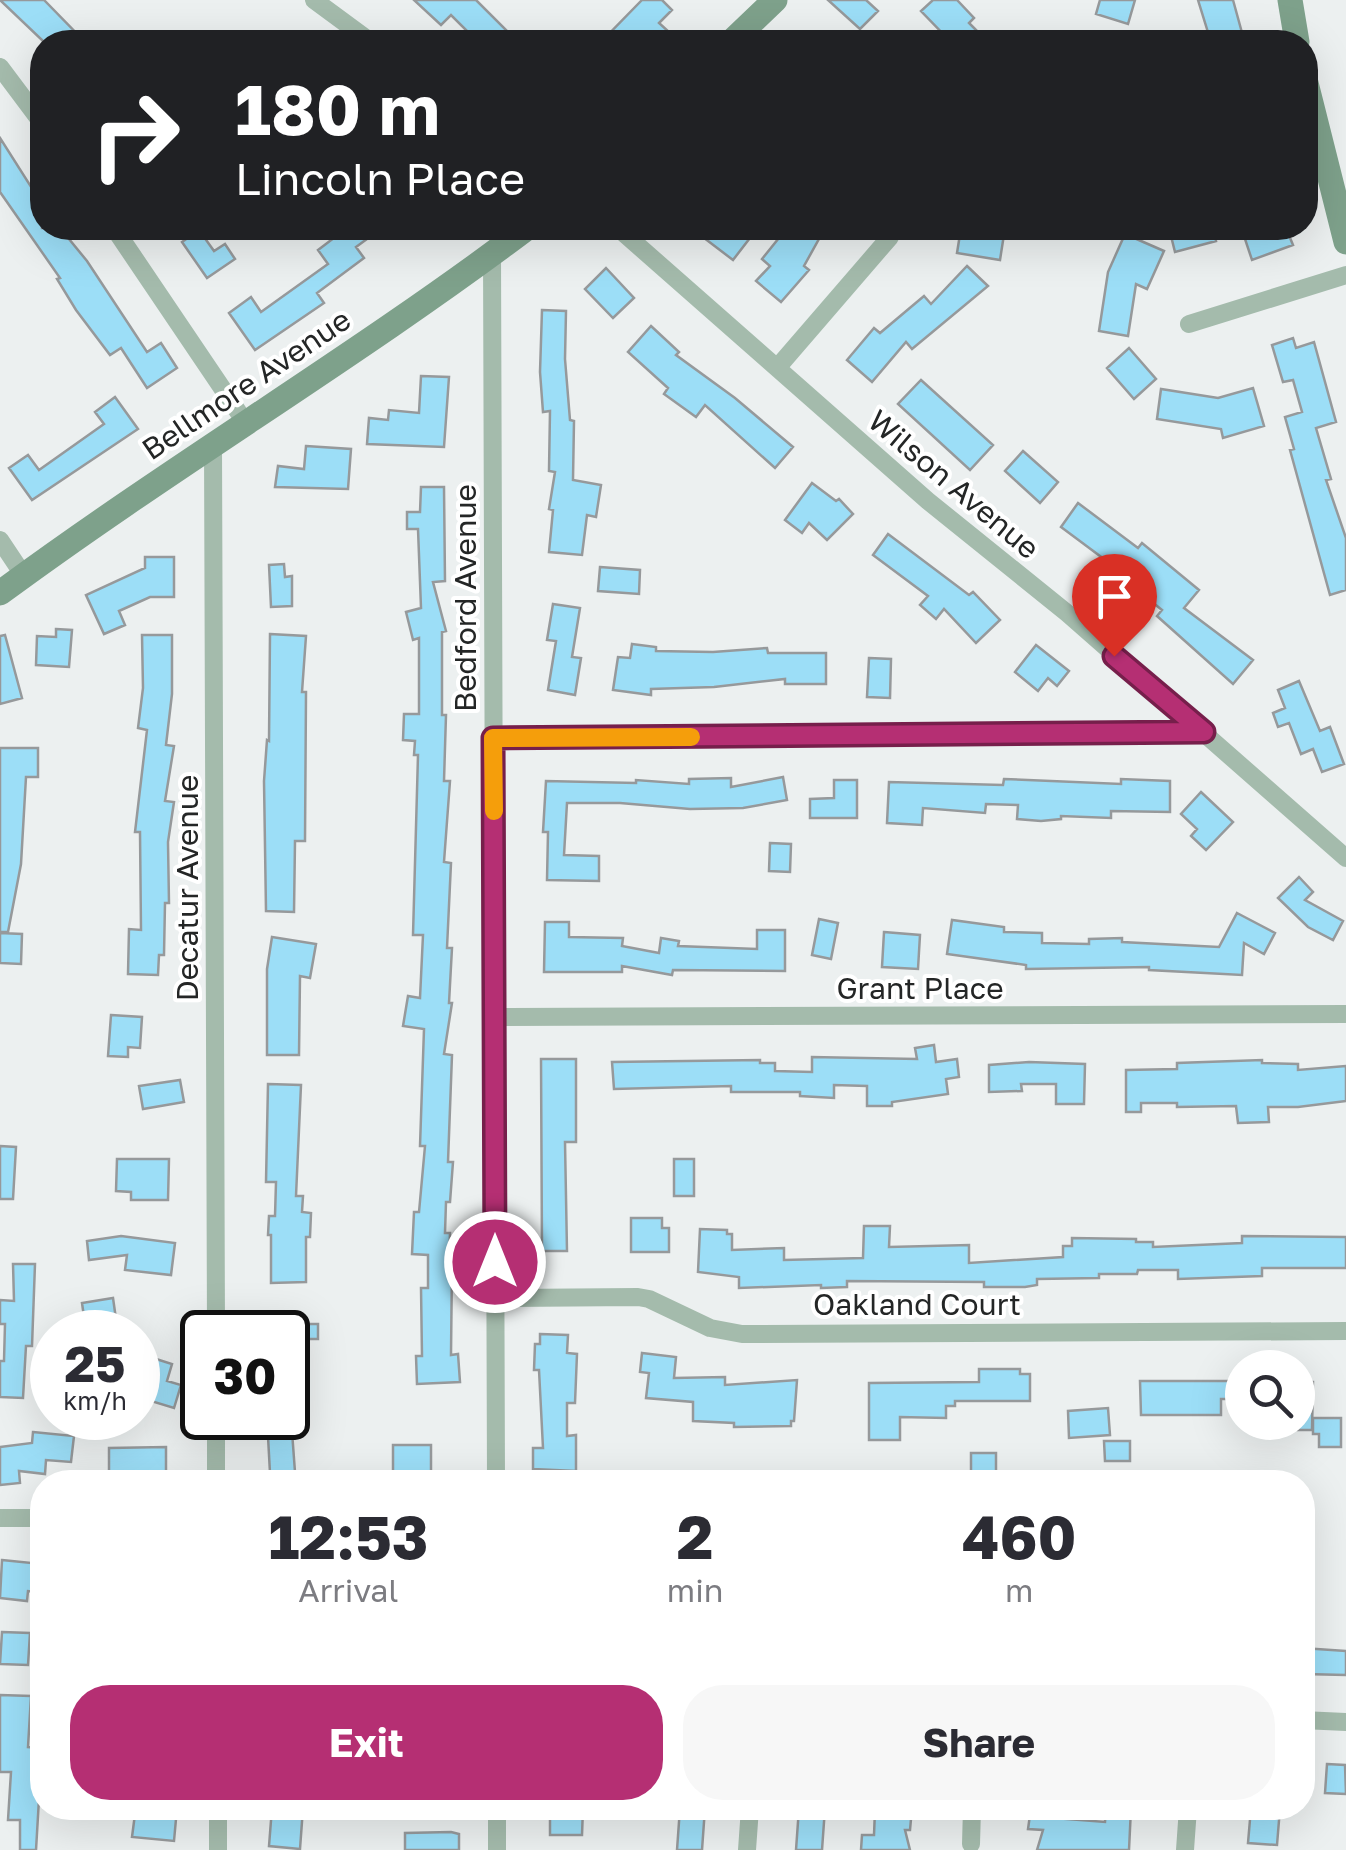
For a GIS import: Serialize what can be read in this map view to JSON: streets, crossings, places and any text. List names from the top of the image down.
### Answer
{
  "streets": {
    "main road": ["Bellmore Avenue"],
    "street": [
      "Wilson Avenue",
      "Bedford Avenue",
      "Decatur Avenue",
      "Grant Place",
      "Oakland Court"
    ]
  },
  "crossings": [
    ["Bellmore Avenue", "Bedford Avenue"],
    ["Bellmore Avenue", "Decatur Avenue"],
    ["Bedford Avenue", "Grant Place"],
    ["Bedford Avenue", "Oakland Court"]
  ],
  "page": {
    "turn": ["180 m", "Lincoln Place"],
    "speed": "25 km/h",
    "limit": "30",
    "eta": [
      "12:53",
      "Arrival",
      "2",
      "min",
      "460",
      "m"
    ],
    "buttons": ["Exit", "Share"]
  }
}
